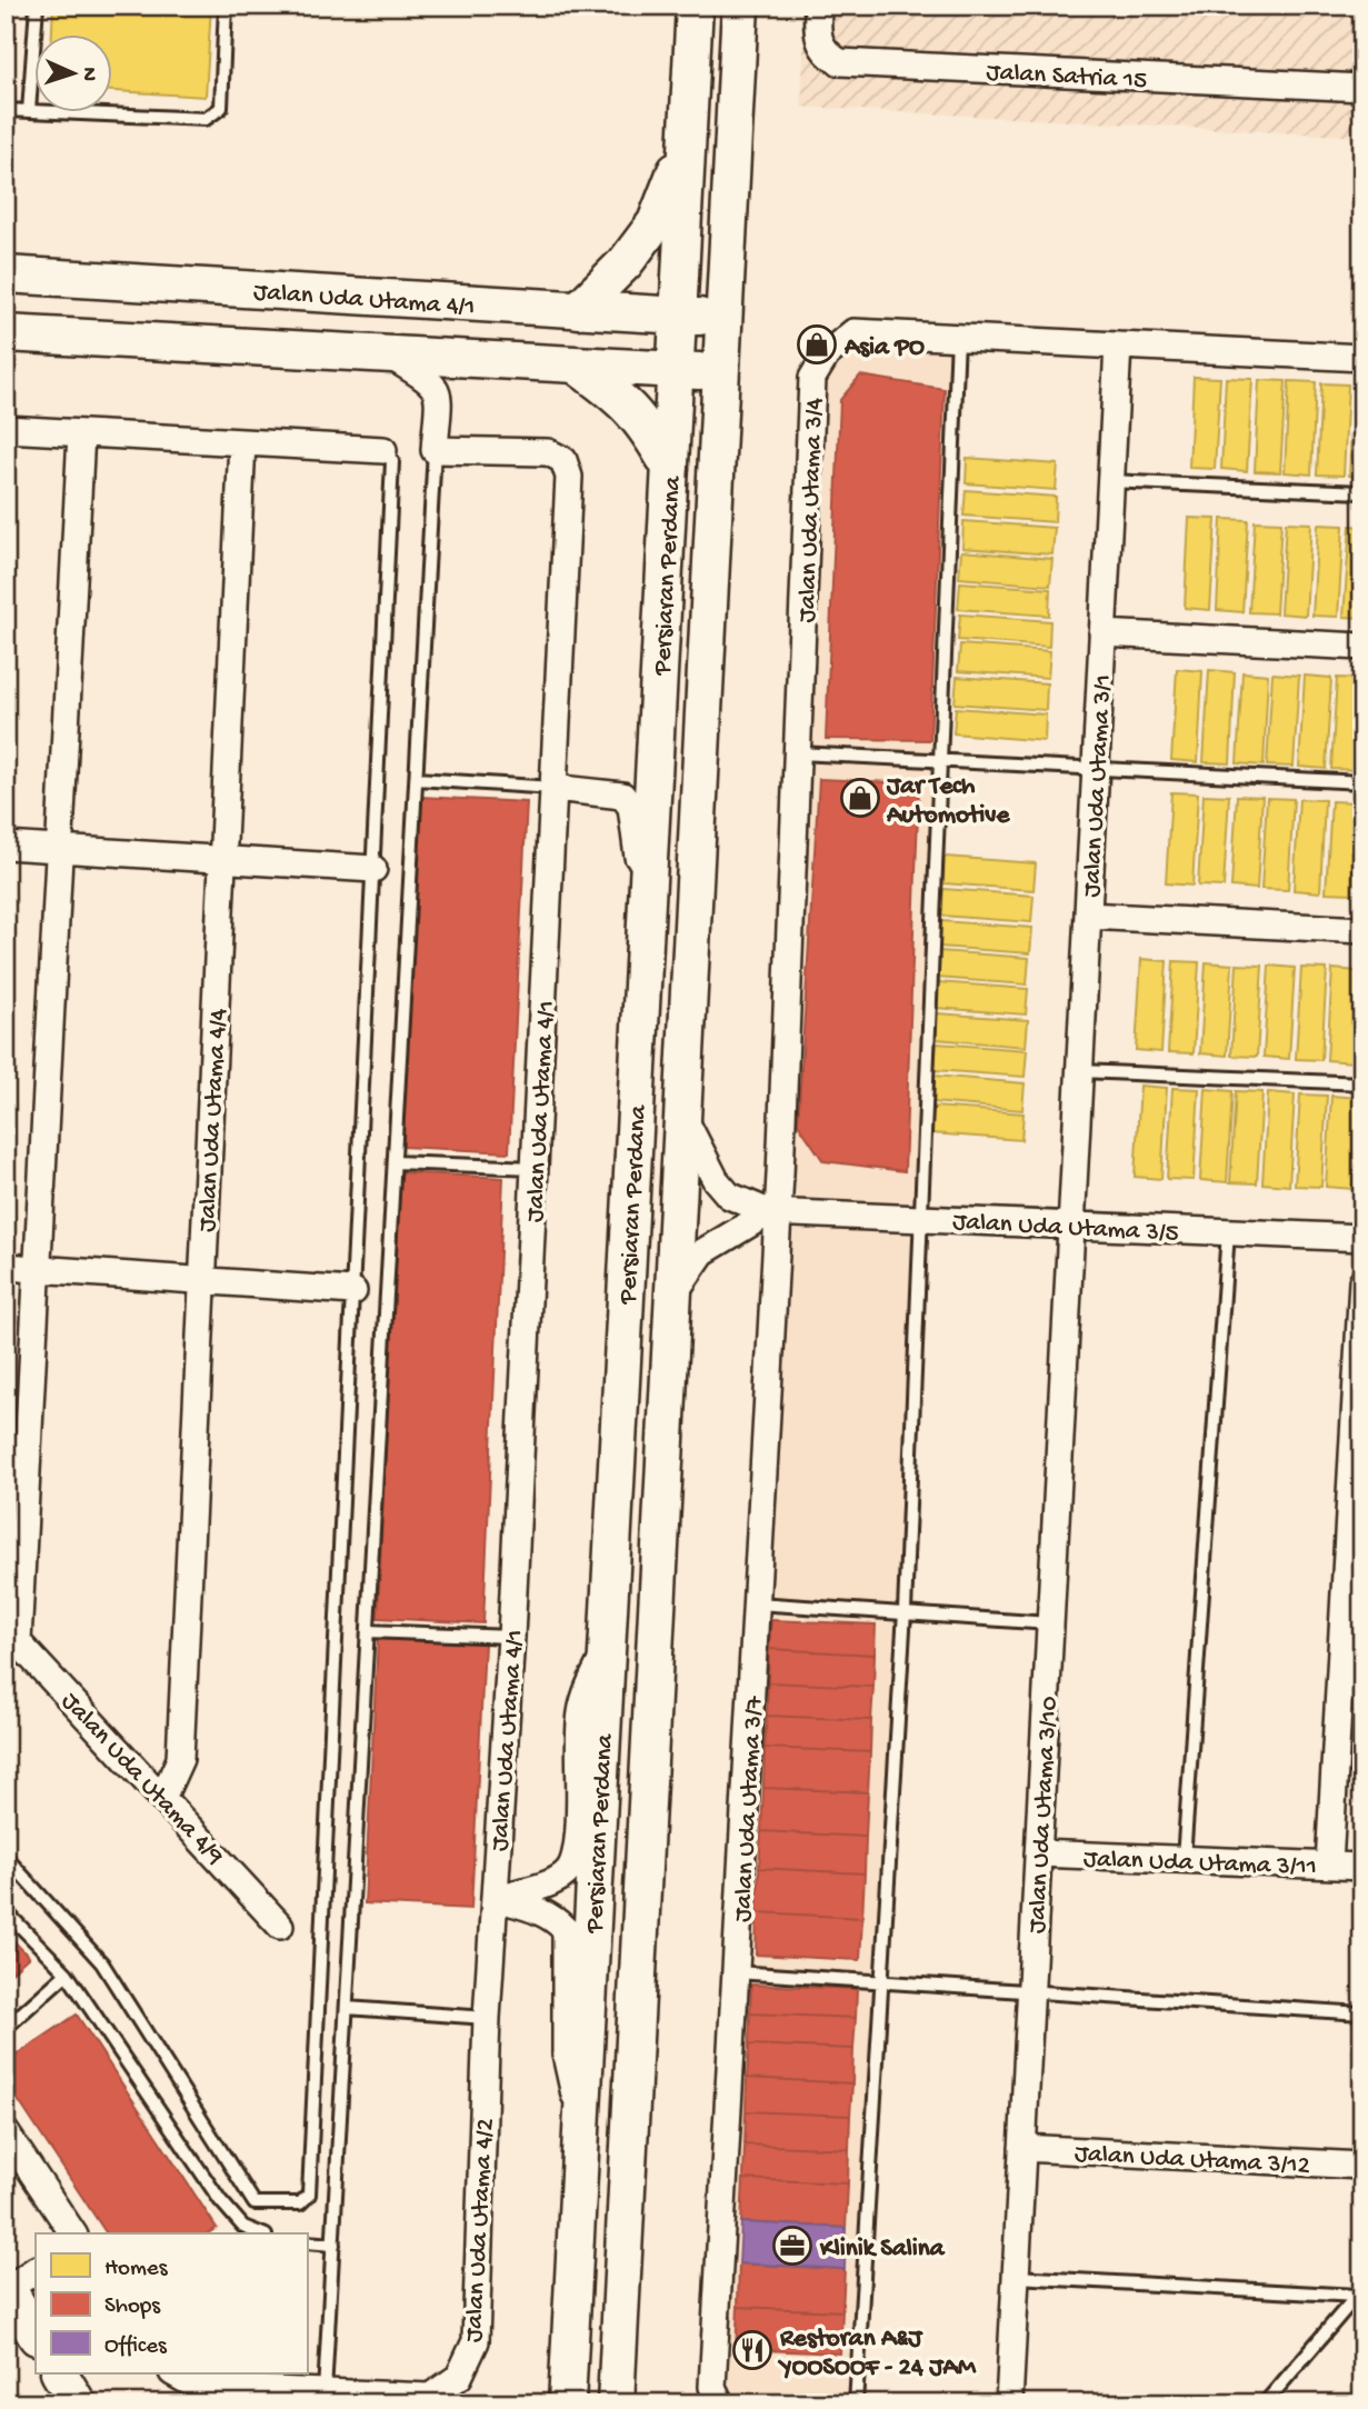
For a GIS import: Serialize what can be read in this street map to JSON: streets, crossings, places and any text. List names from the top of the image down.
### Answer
{
  "streets": {
    "main road": ["Jalan Uda Utama 4/1", "Persiaran Perdana"],
    "street": [
      "Jalan Satria 15",
      "Jalan Uda Utama 3/4",
      "Jalan Uda Utama 3/1",
      "Jalan Uda Utama 4/4",
      "Jalan Uda Utama 3/5",
      "Jalan Uda Utama 4/9",
      "Jalan Uda Utama 3/7",
      "Jalan Uda Utama 3/10",
      "Jalan Uda Utama 3/11",
      "Jalan Uda Utama 3/12",
      "Jalan Uda Utama 4/2"
    ]
  },
  "crossings": [
    ["Jalan Uda Utama 4/1", "Persiaran Perdana"],
    ["Jalan Uda Utama 4/1", "Jalan Uda Utama 4/2"],
    ["Jalan Uda Utama 3/4", "Jalan Uda Utama 3/1"],
    ["Jalan Uda Utama 3/4", "Jalan Uda Utama 3/5"],
    ["Jalan Uda Utama 3/4", "Jalan Uda Utama 3/7"],
    ["Jalan Uda Utama 3/1", "Jalan Uda Utama 3/5"],
    ["Jalan Uda Utama 3/1", "Jalan Uda Utama 3/10"],
    ["Jalan Uda Utama 4/4", "Jalan Uda Utama 4/9"],
    ["Jalan Uda Utama 3/5", "Jalan Uda Utama 3/7"],
    ["Jalan Uda Utama 3/5", "Jalan Uda Utama 3/10"],
    ["Jalan Uda Utama 3/10", "Jalan Uda Utama 3/11"],
    ["Jalan Uda Utama 3/10", "Jalan Uda Utama 3/12"]
  ],
  "places": {
    "shop": ["Asia PO", "Jar Tech Automotive"],
    "office": ["Klinik Salina"],
    "restaurant": ["Restoran A&J YOOSOOF - 24 JAM"]
  },
  "legend": ["Homes", "Shops", "Offices"],
  "north": "right"
}
